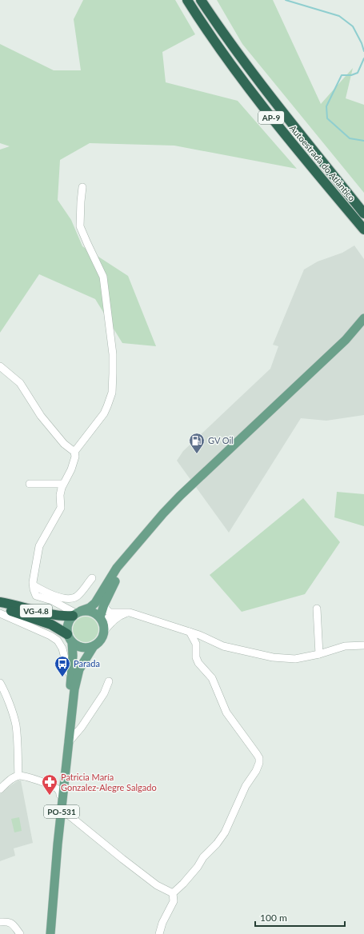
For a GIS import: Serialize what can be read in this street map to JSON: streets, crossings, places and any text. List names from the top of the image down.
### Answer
{
  "streets": {
    "highway": ["AP-9", "Autoestrada do Atlántico", "VG-4.8"],
    "main road": ["PO-531"]
  },
  "crossings": [
    ["VG-4.8", "PO-531"]
  ],
  "places": {
    "fuel station": ["GV Oil"],
    "bus stop": ["Parada"],
    "pharmacy": ["Patricia María Gonzalez-Alegre Salgado"]
  },
  "scale_bar": "100 m"
}
